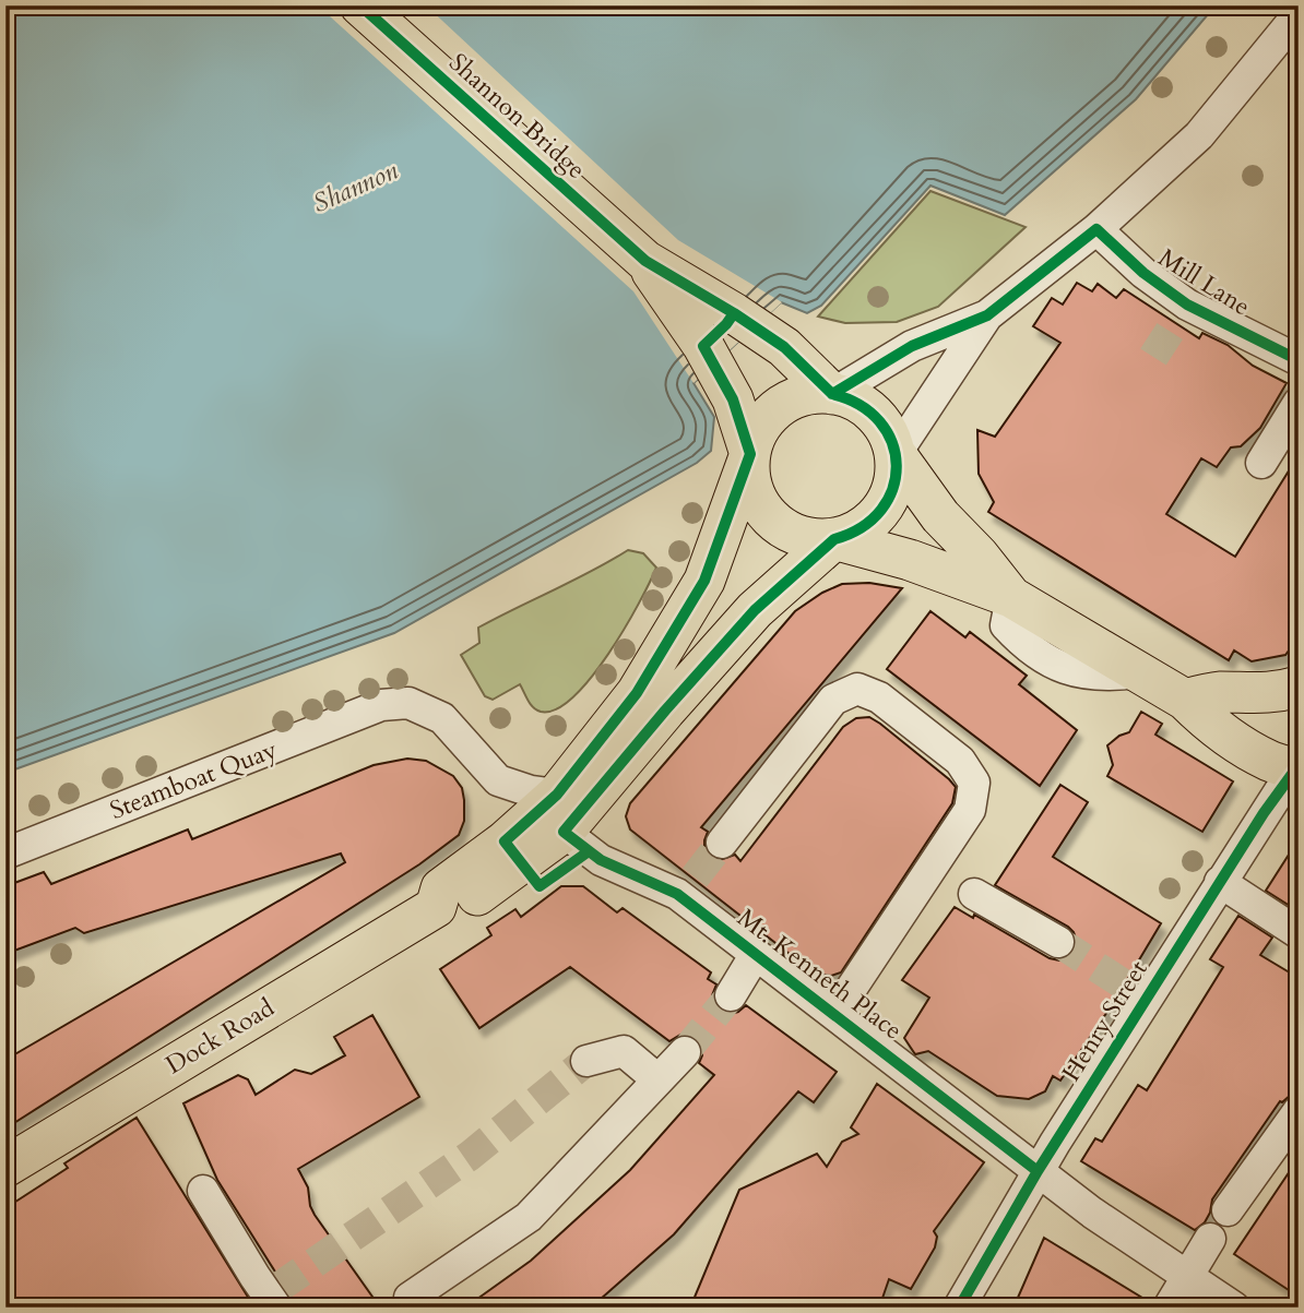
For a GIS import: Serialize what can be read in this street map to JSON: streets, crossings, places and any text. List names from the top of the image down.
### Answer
{
  "streets": {
    "main road": ["Shannon Bridge", "Dock Road"],
    "street": [
      "Mill Lane",
      "Steamboat Quay",
      "Mt. Kenneth Place",
      "Henry Street"
    ]
  },
  "crossings": [
    ["Steamboat Quay", "Mt. Kenneth Place"],
    ["Steamboat Quay", "Dock Road"],
    ["Mt. Kenneth Place", "Henry Street"],
    ["Mt. Kenneth Place", "Dock Road"]
  ],
  "water": ["Shannon"]
}
